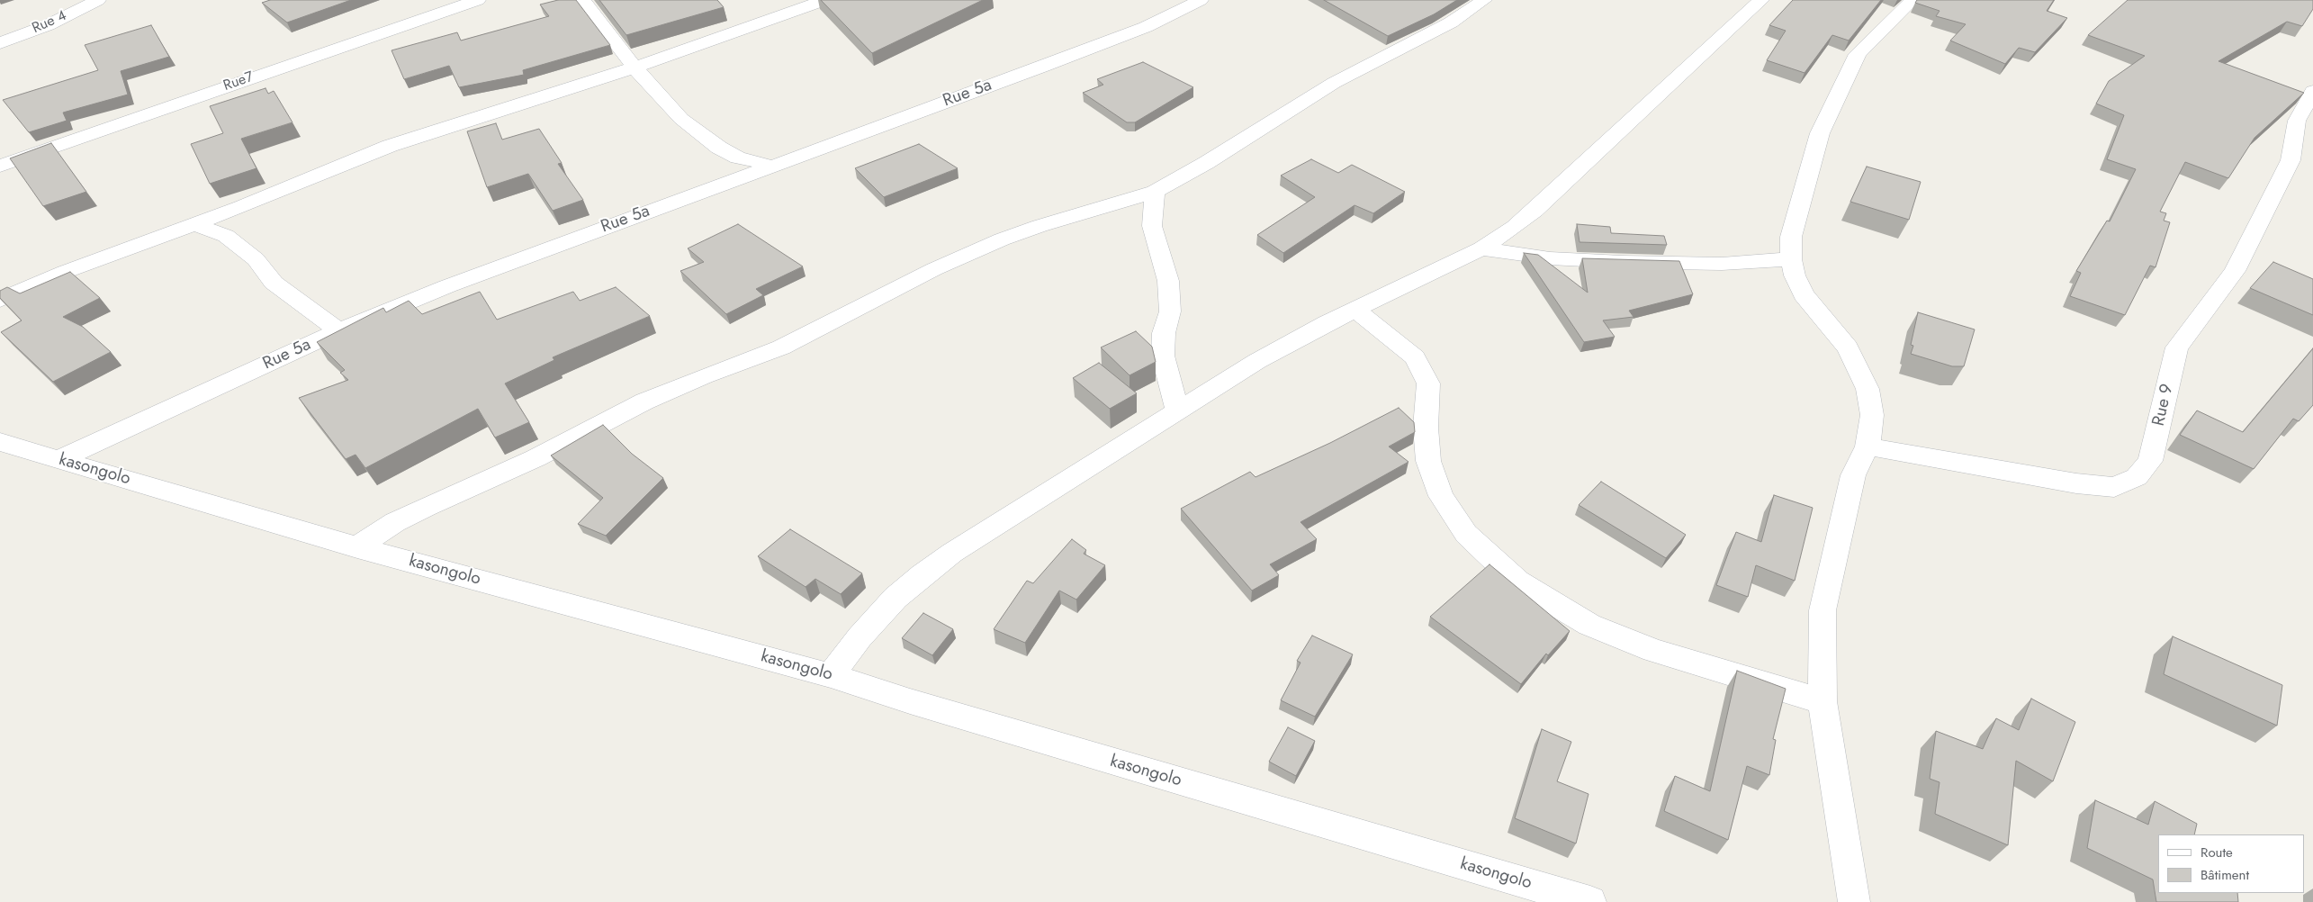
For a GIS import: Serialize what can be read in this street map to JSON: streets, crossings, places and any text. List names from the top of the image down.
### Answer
{
  "streets": {
    "street": [
      "Rue 4",
      "Rue7",
      "Rue 5a",
      "Rue 9",
      "kasongolo"
    ]
  },
  "crossings": [
    ["Rue 5a", "kasongolo"]
  ],
  "legend": ["Route", "Bâtiment"]
}
